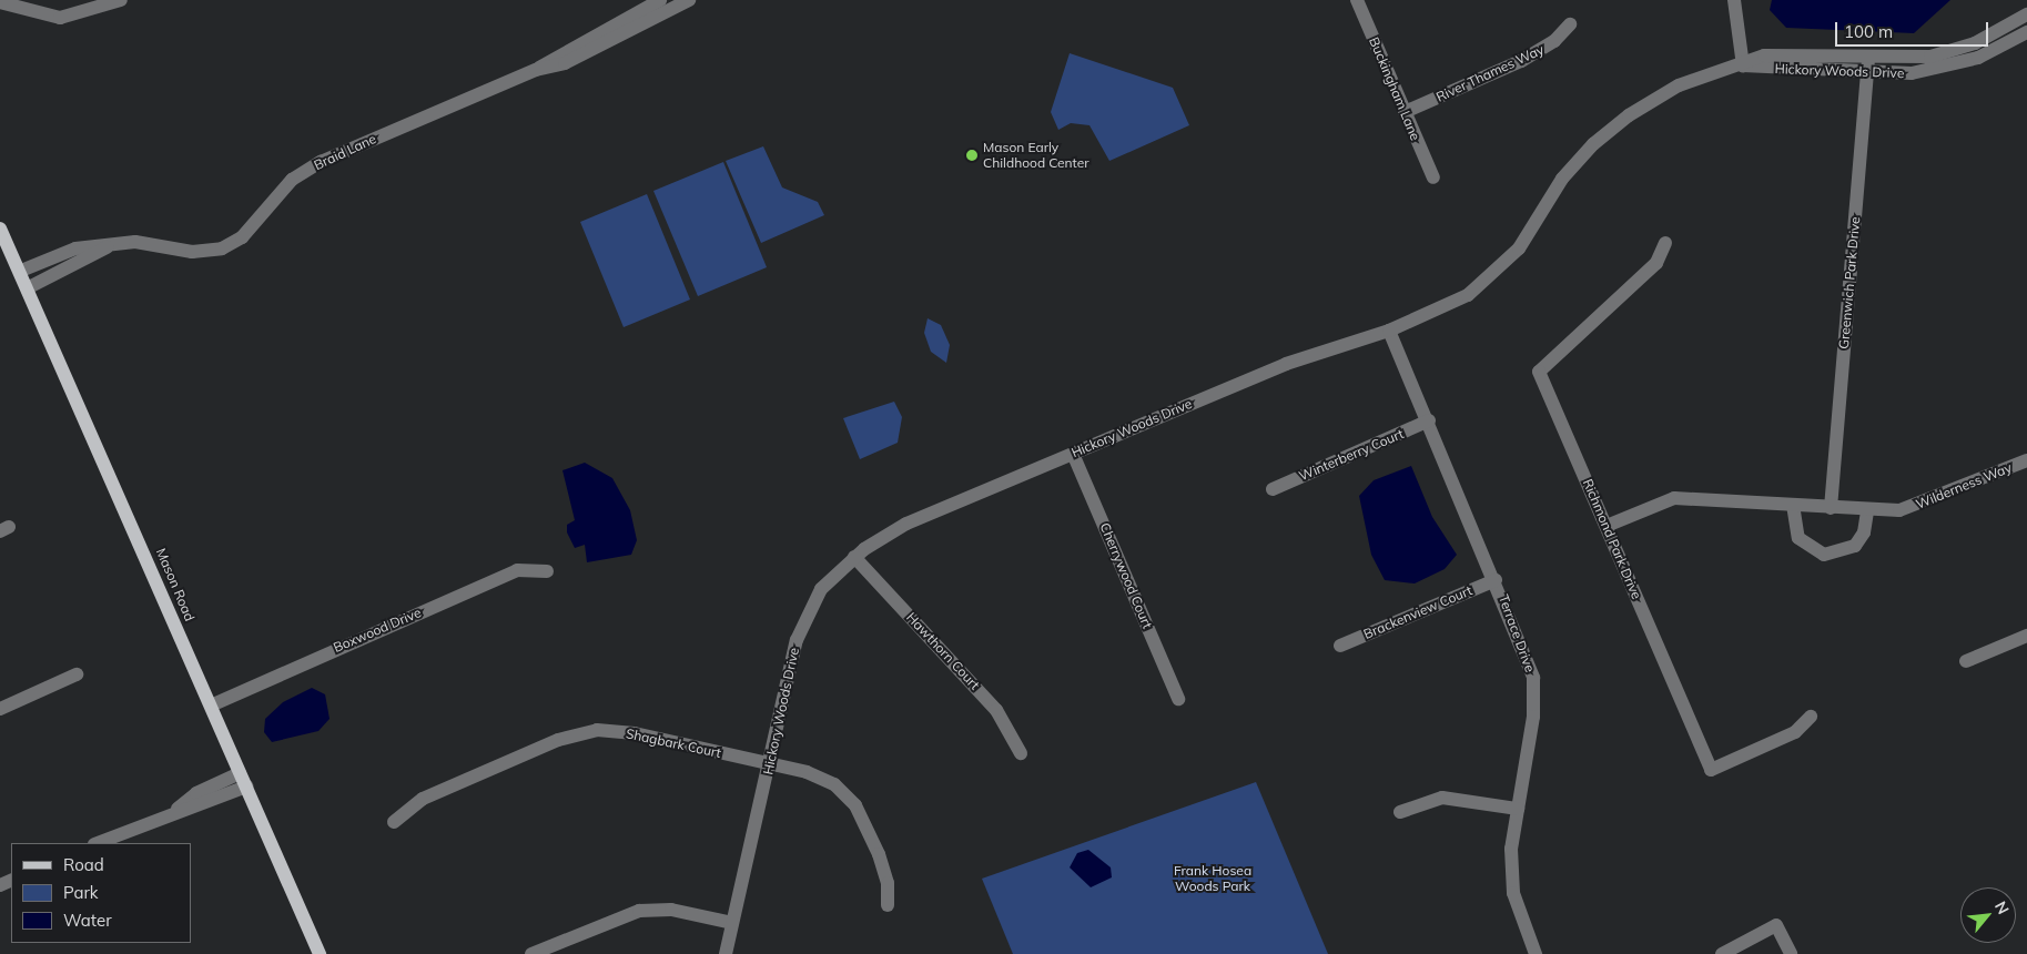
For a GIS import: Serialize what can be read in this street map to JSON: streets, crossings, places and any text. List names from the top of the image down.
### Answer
{
  "streets": {
    "main road": ["Mason Road"],
    "street": [
      "Hickory Woods Drive",
      "River Thames Way",
      "Buckingham Lane",
      "Braid Lane",
      "Greenwich Park Drive",
      "Winterberry Court",
      "Wilderness Way",
      "Richmond Park Drive",
      "Cherrywood Court",
      "Brackenview Court",
      "Boxwood Drive",
      "Terrace Drive",
      "Hawthorn Court",
      "Shagbark Court"
    ]
  },
  "crossings": [
    ["Hickory Woods Drive", "Greenwich Park Drive"],
    ["Hickory Woods Drive", "Cherrywood Court"],
    ["Hickory Woods Drive", "Terrace Drive"],
    ["Hickory Woods Drive", "Hawthorn Court"],
    ["Hickory Woods Drive", "Shagbark Court"],
    ["River Thames Way", "Buckingham Lane"],
    ["Braid Lane", "Mason Road"],
    ["Greenwich Park Drive", "Wilderness Way"],
    ["Winterberry Court", "Terrace Drive"],
    ["Wilderness Way", "Richmond Park Drive"],
    ["Mason Road", "Boxwood Drive"],
    ["Brackenview Court", "Terrace Drive"]
  ],
  "parks": ["Frank Hosea Woods Park"],
  "places": ["Mason Early Childhood Center"],
  "legend": ["Road", "Park", "Water"],
  "scale_bar": "100 m",
  "north": "top right"
}
